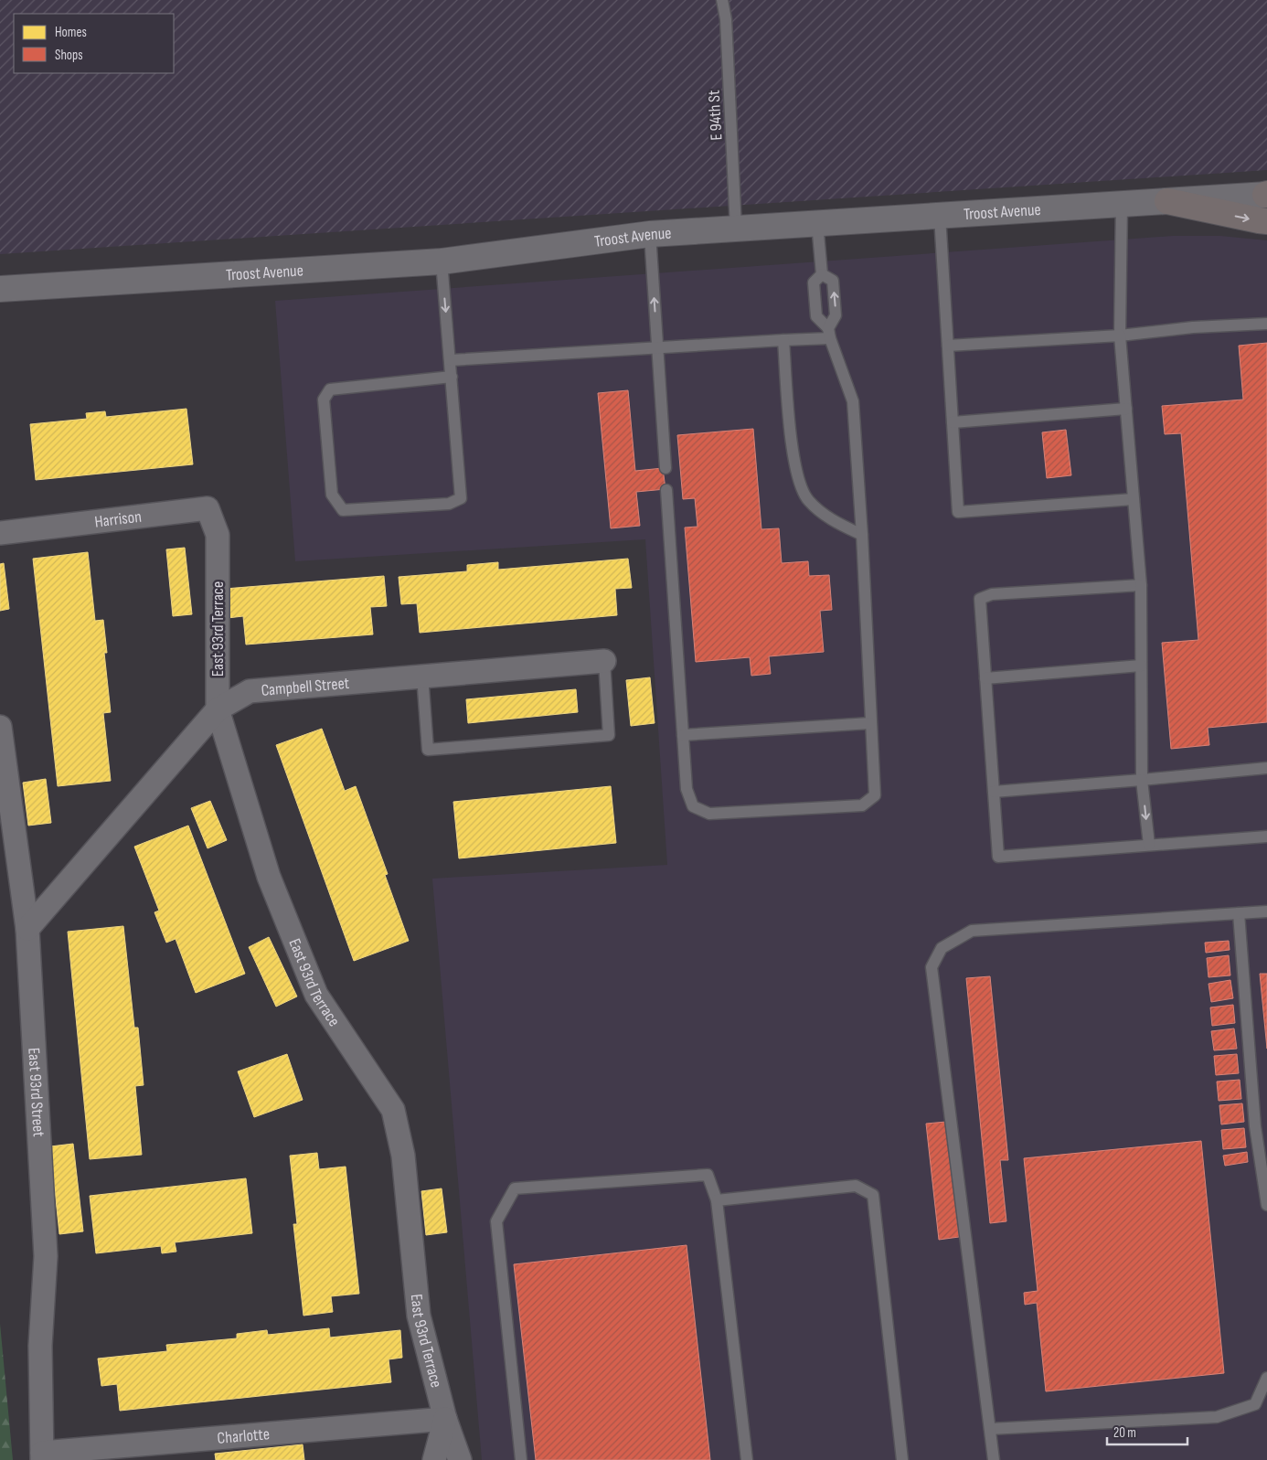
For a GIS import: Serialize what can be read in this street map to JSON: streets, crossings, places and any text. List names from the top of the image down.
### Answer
{
  "streets": {
    "main road": ["Troost Avenue"],
    "street": [
      "Harrison",
      "East 93rd Terrace",
      "Campbell Street",
      "East 93rd Street",
      "Charlotte"
    ],
    "lane": ["E 94th St"]
  },
  "crossings": [
    ["E 94th St", "Troost Avenue"],
    ["Harrison", "East 93rd Terrace"],
    ["East 93rd Terrace", "Campbell Street"],
    ["East 93rd Terrace", "Charlotte"],
    ["Campbell Street", "East 93rd Street"],
    ["East 93rd Street", "Charlotte"]
  ],
  "legend": ["Homes", "Shops"],
  "scale_bar": "20 m"
}
